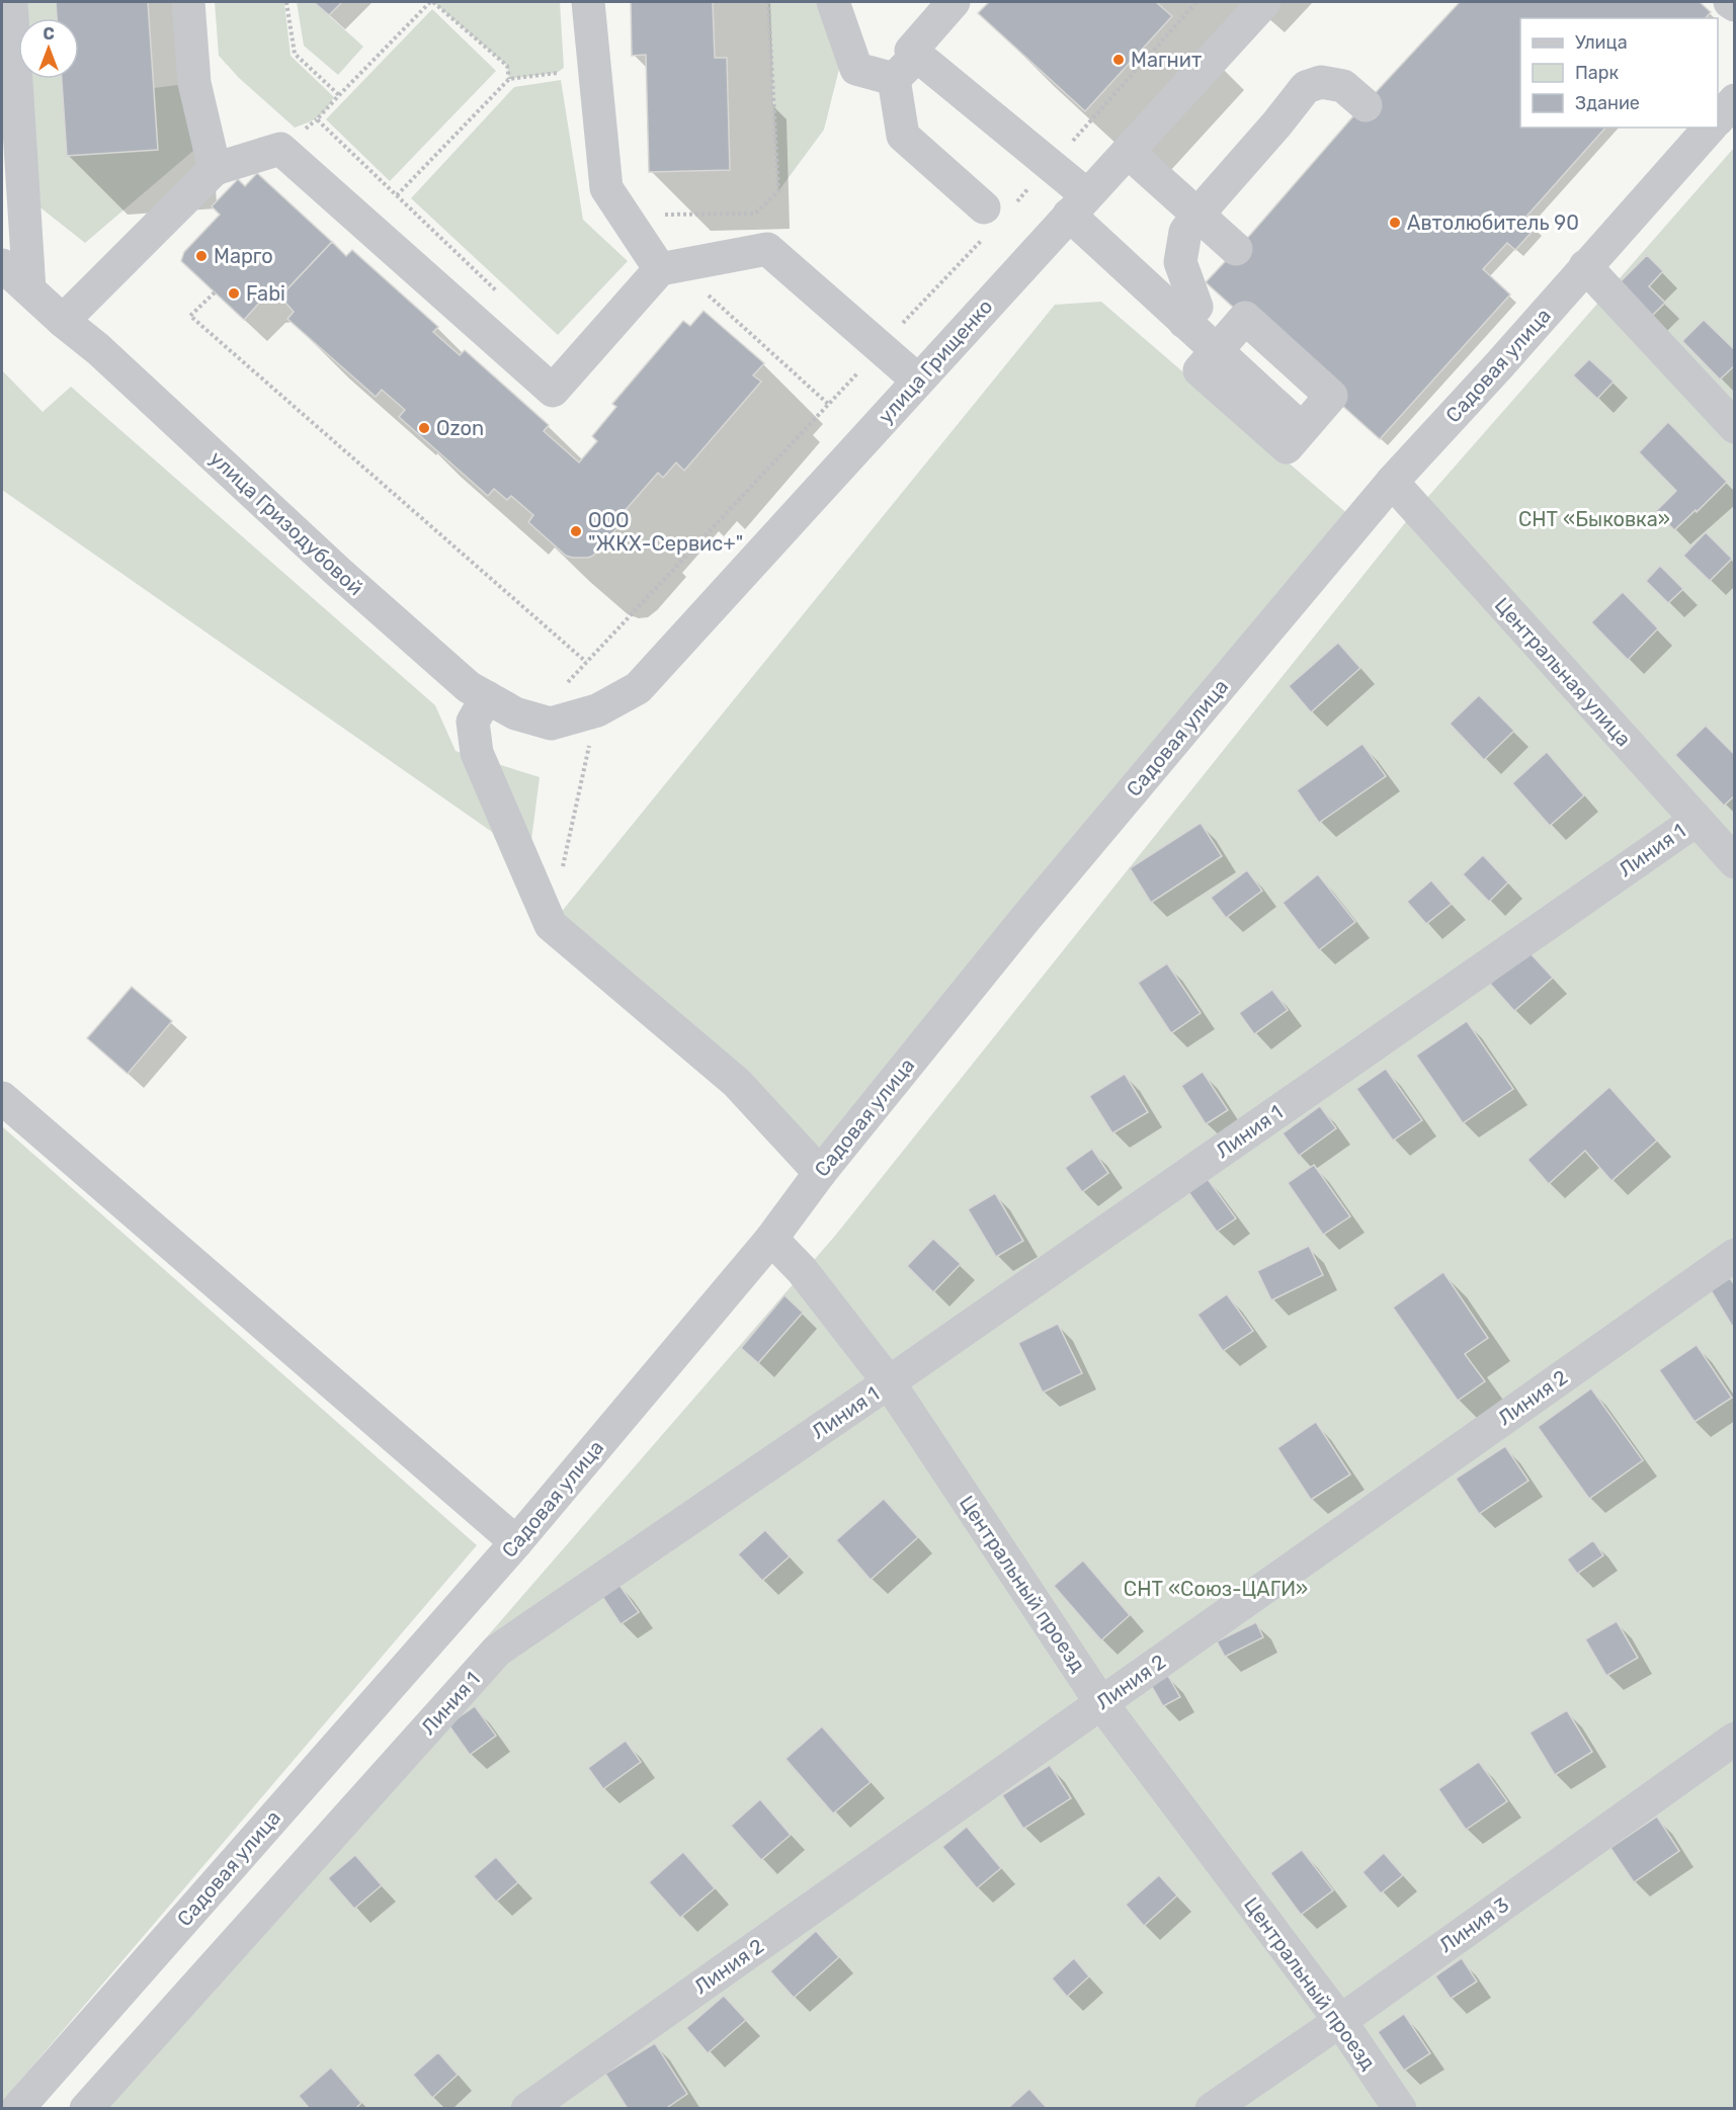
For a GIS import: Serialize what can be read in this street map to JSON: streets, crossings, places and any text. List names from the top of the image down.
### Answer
{
  "streets": {
    "street": [
      "улица Грищенко",
      "Садовая улица",
      "улица Гризодубовой",
      "Центральная улица",
      "Линия 1",
      "Линия 2",
      "Центральный проезд",
      "Линия 3"
    ]
  },
  "crossings": [
    ["улица Грищенко", "улица Гризодубовой"],
    ["Садовая улица", "Центральная улица"],
    ["Садовая улица", "Центральный проезд"],
    ["Центральная улица", "Линия 1"],
    ["Линия 1", "Центральный проезд"],
    ["Линия 2", "Центральный проезд"],
    ["Центральный проезд", "Линия 3"]
  ],
  "parks": ["СНТ «Быковка»", "СНТ «Союз-ЦАГИ»"],
  "places": [
    "Магнит",
    "Автолюбитель 90",
    "Марго",
    "Fabi",
    "Ozon",
    "ООО \"ЖКХ-Сервис+\""
  ],
  "legend": ["Улица", "Парк", "Здание"],
  "north": "top"
}
